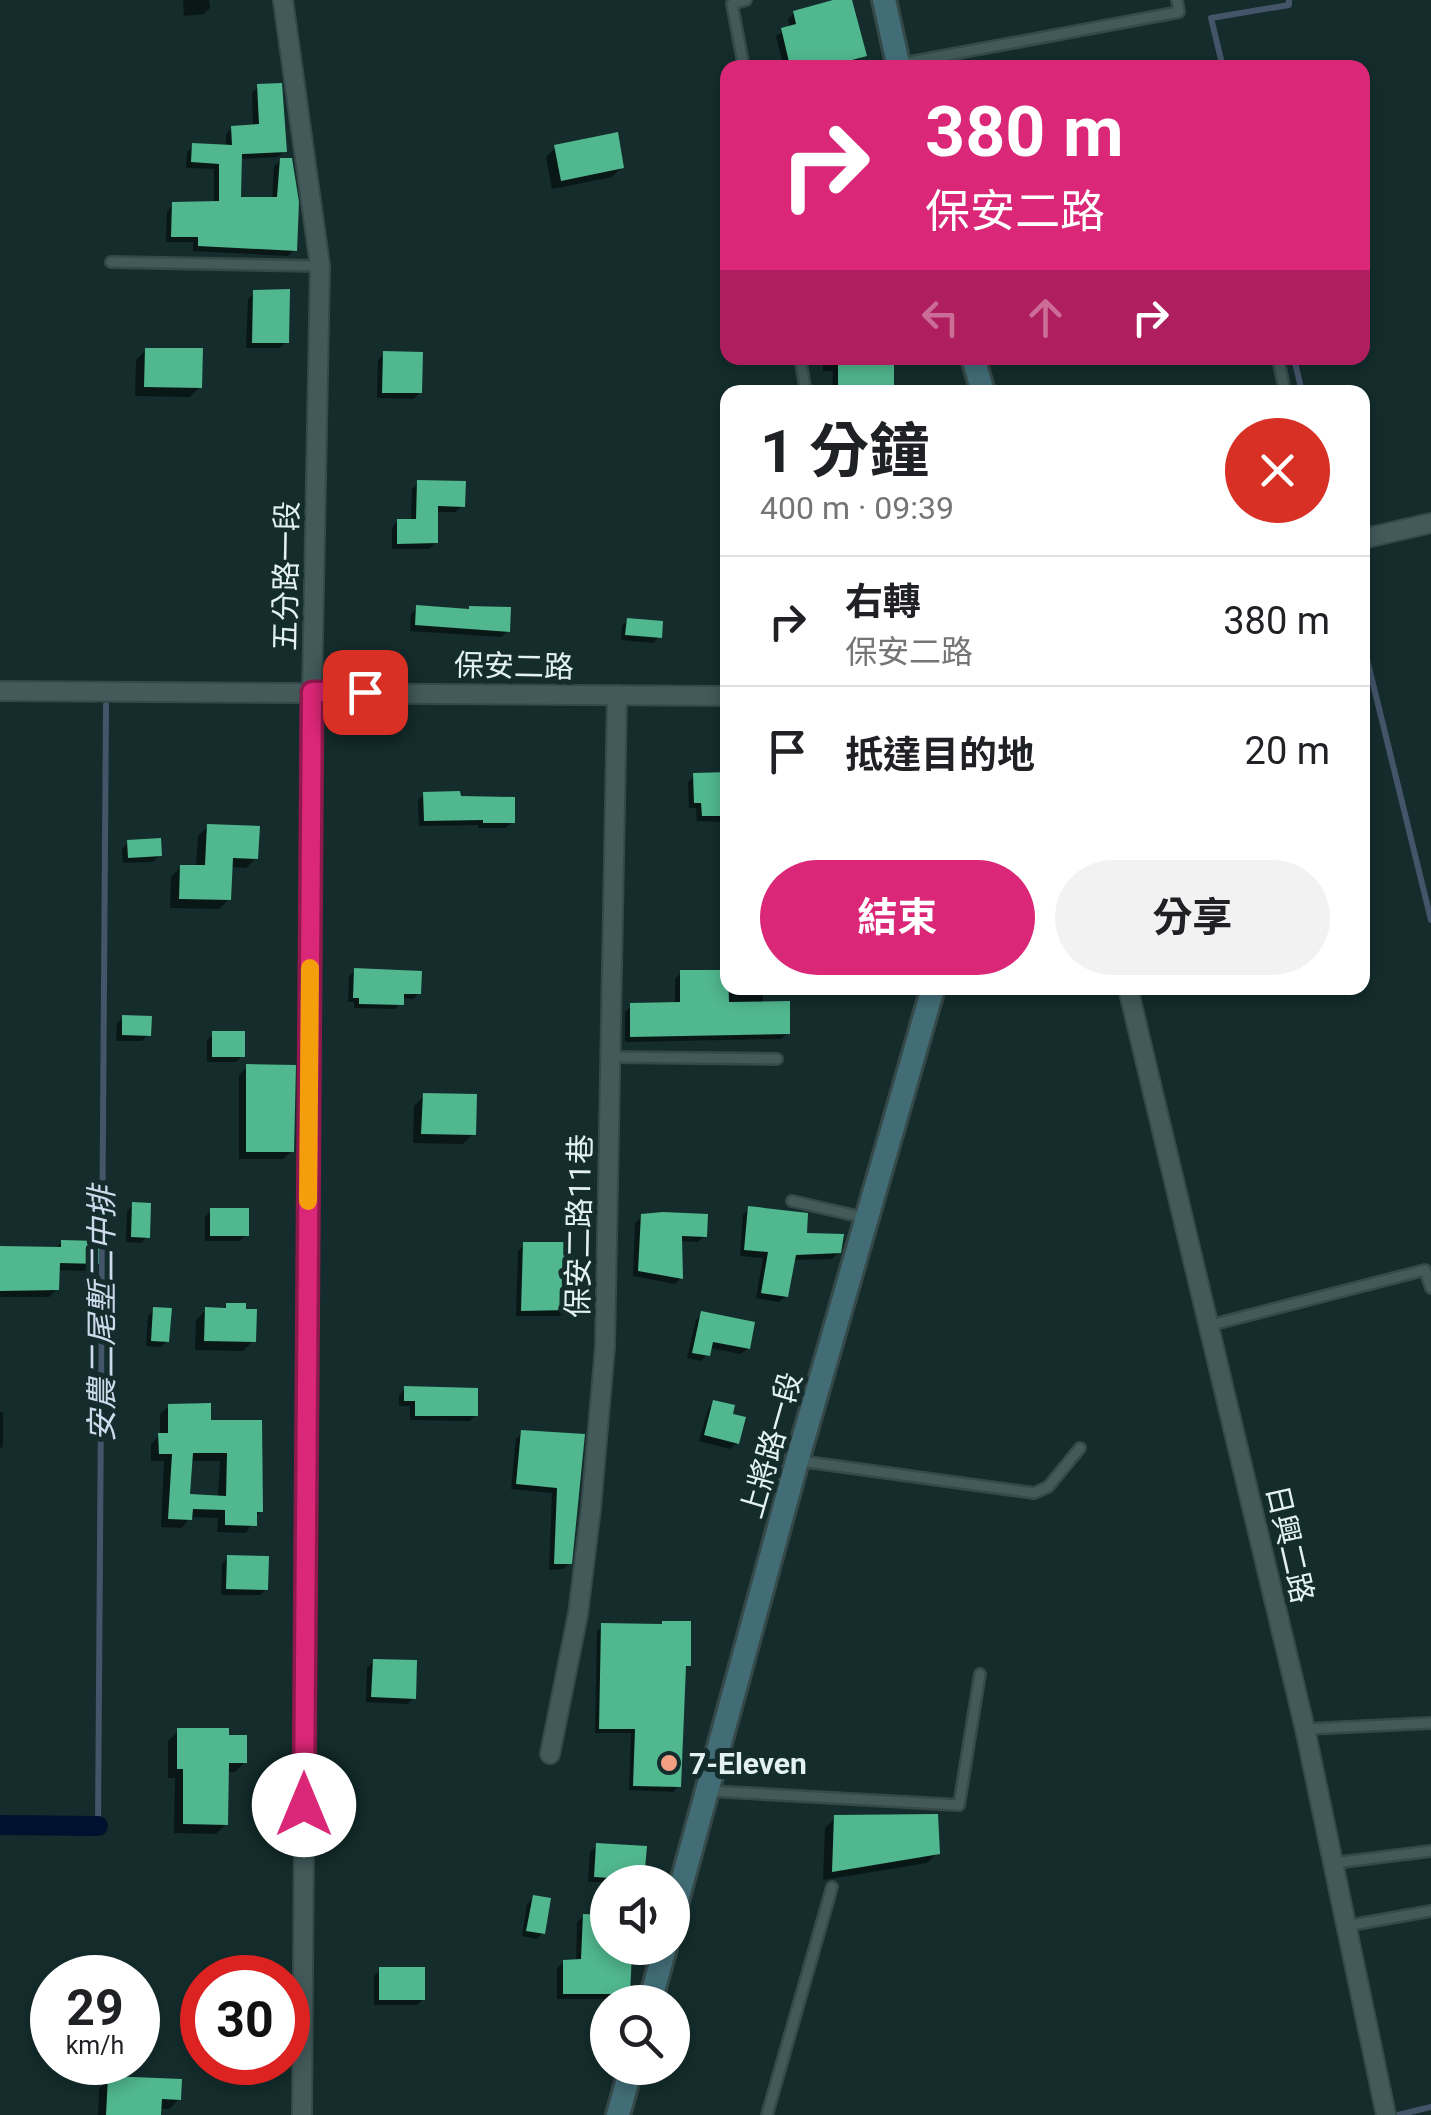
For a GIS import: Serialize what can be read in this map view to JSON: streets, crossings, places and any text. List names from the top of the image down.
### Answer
{
  "streets": {
    "main road": ["上將路一段"],
    "street": [
      "五分路一段",
      "保安二路",
      "保安二路11巷",
      "日興二路"
    ]
  },
  "crossings": [
    ["五分路一段", "保安二路"],
    ["保安二路", "保安二路11巷"]
  ],
  "water": ["安農二尾塹二中排"],
  "places": ["7-Eleven"],
  "page": {
    "turn": ["380 m", "保安二路"],
    "heading": ["1 分鐘", "400 m · 09:39"],
    "list": [
      {
        "name": "右轉",
        "note": "保安二路",
        "value": "380 m"
      },
      {
        "name": "抵達目的地",
        "value": "20 m"
      }
    ],
    "buttons": ["結束", "分享"],
    "speed": "29 km/h",
    "limit": "30"
  }
}
